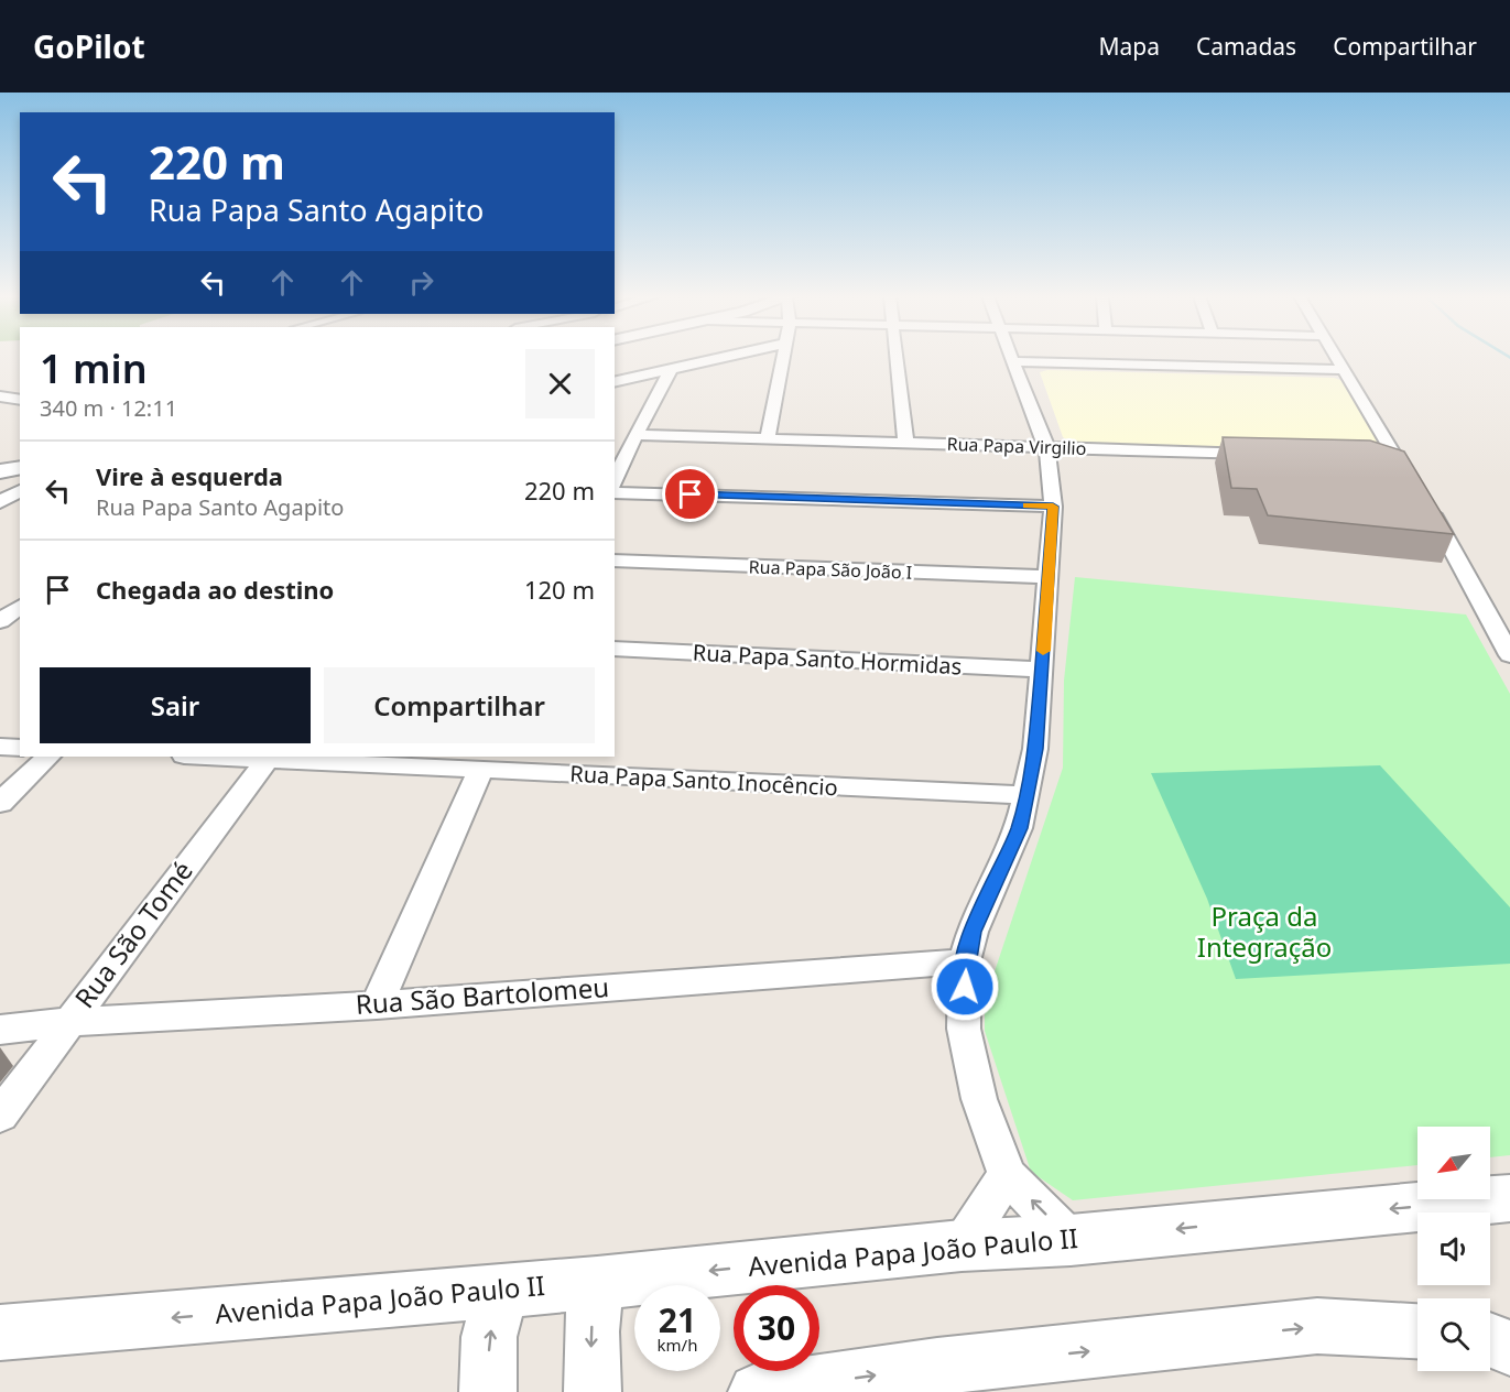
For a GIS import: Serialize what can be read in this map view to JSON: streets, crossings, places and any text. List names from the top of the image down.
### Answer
{
  "streets": {
    "street": [
      "Rua Papa Virgilio",
      "Rua Papa São João I",
      "Rua Papa Santo Hormidas",
      "Rua Papa Santo Inocêncio",
      "Rua São Tomé",
      "Rua São Bartolomeu",
      "Avenida Papa João Paulo II"
    ]
  },
  "crossings": [
    ["Rua Papa Santo Inocêncio", "Rua São Tomé"],
    ["Rua São Tomé", "Rua São Bartolomeu"]
  ],
  "parks": ["Praça da Integração"],
  "north": "bottom left",
  "page": {
    "header": "GoPilot",
    "nav": ["Mapa", "Camadas", "Compartilhar"],
    "turn": ["220 m", "Rua Papa Santo Agapito"],
    "heading": ["1 min", "340 m · 12:11"],
    "list": [
      {
        "name": "Vire à esquerda",
        "note": "Rua Papa Santo Agapito",
        "value": "220 m"
      },
      {
        "name": "Chegada ao destino",
        "value": "120 m"
      }
    ],
    "buttons": ["Sair", "Compartilhar"],
    "speed": "21 km/h",
    "limit": "30"
  }
}
